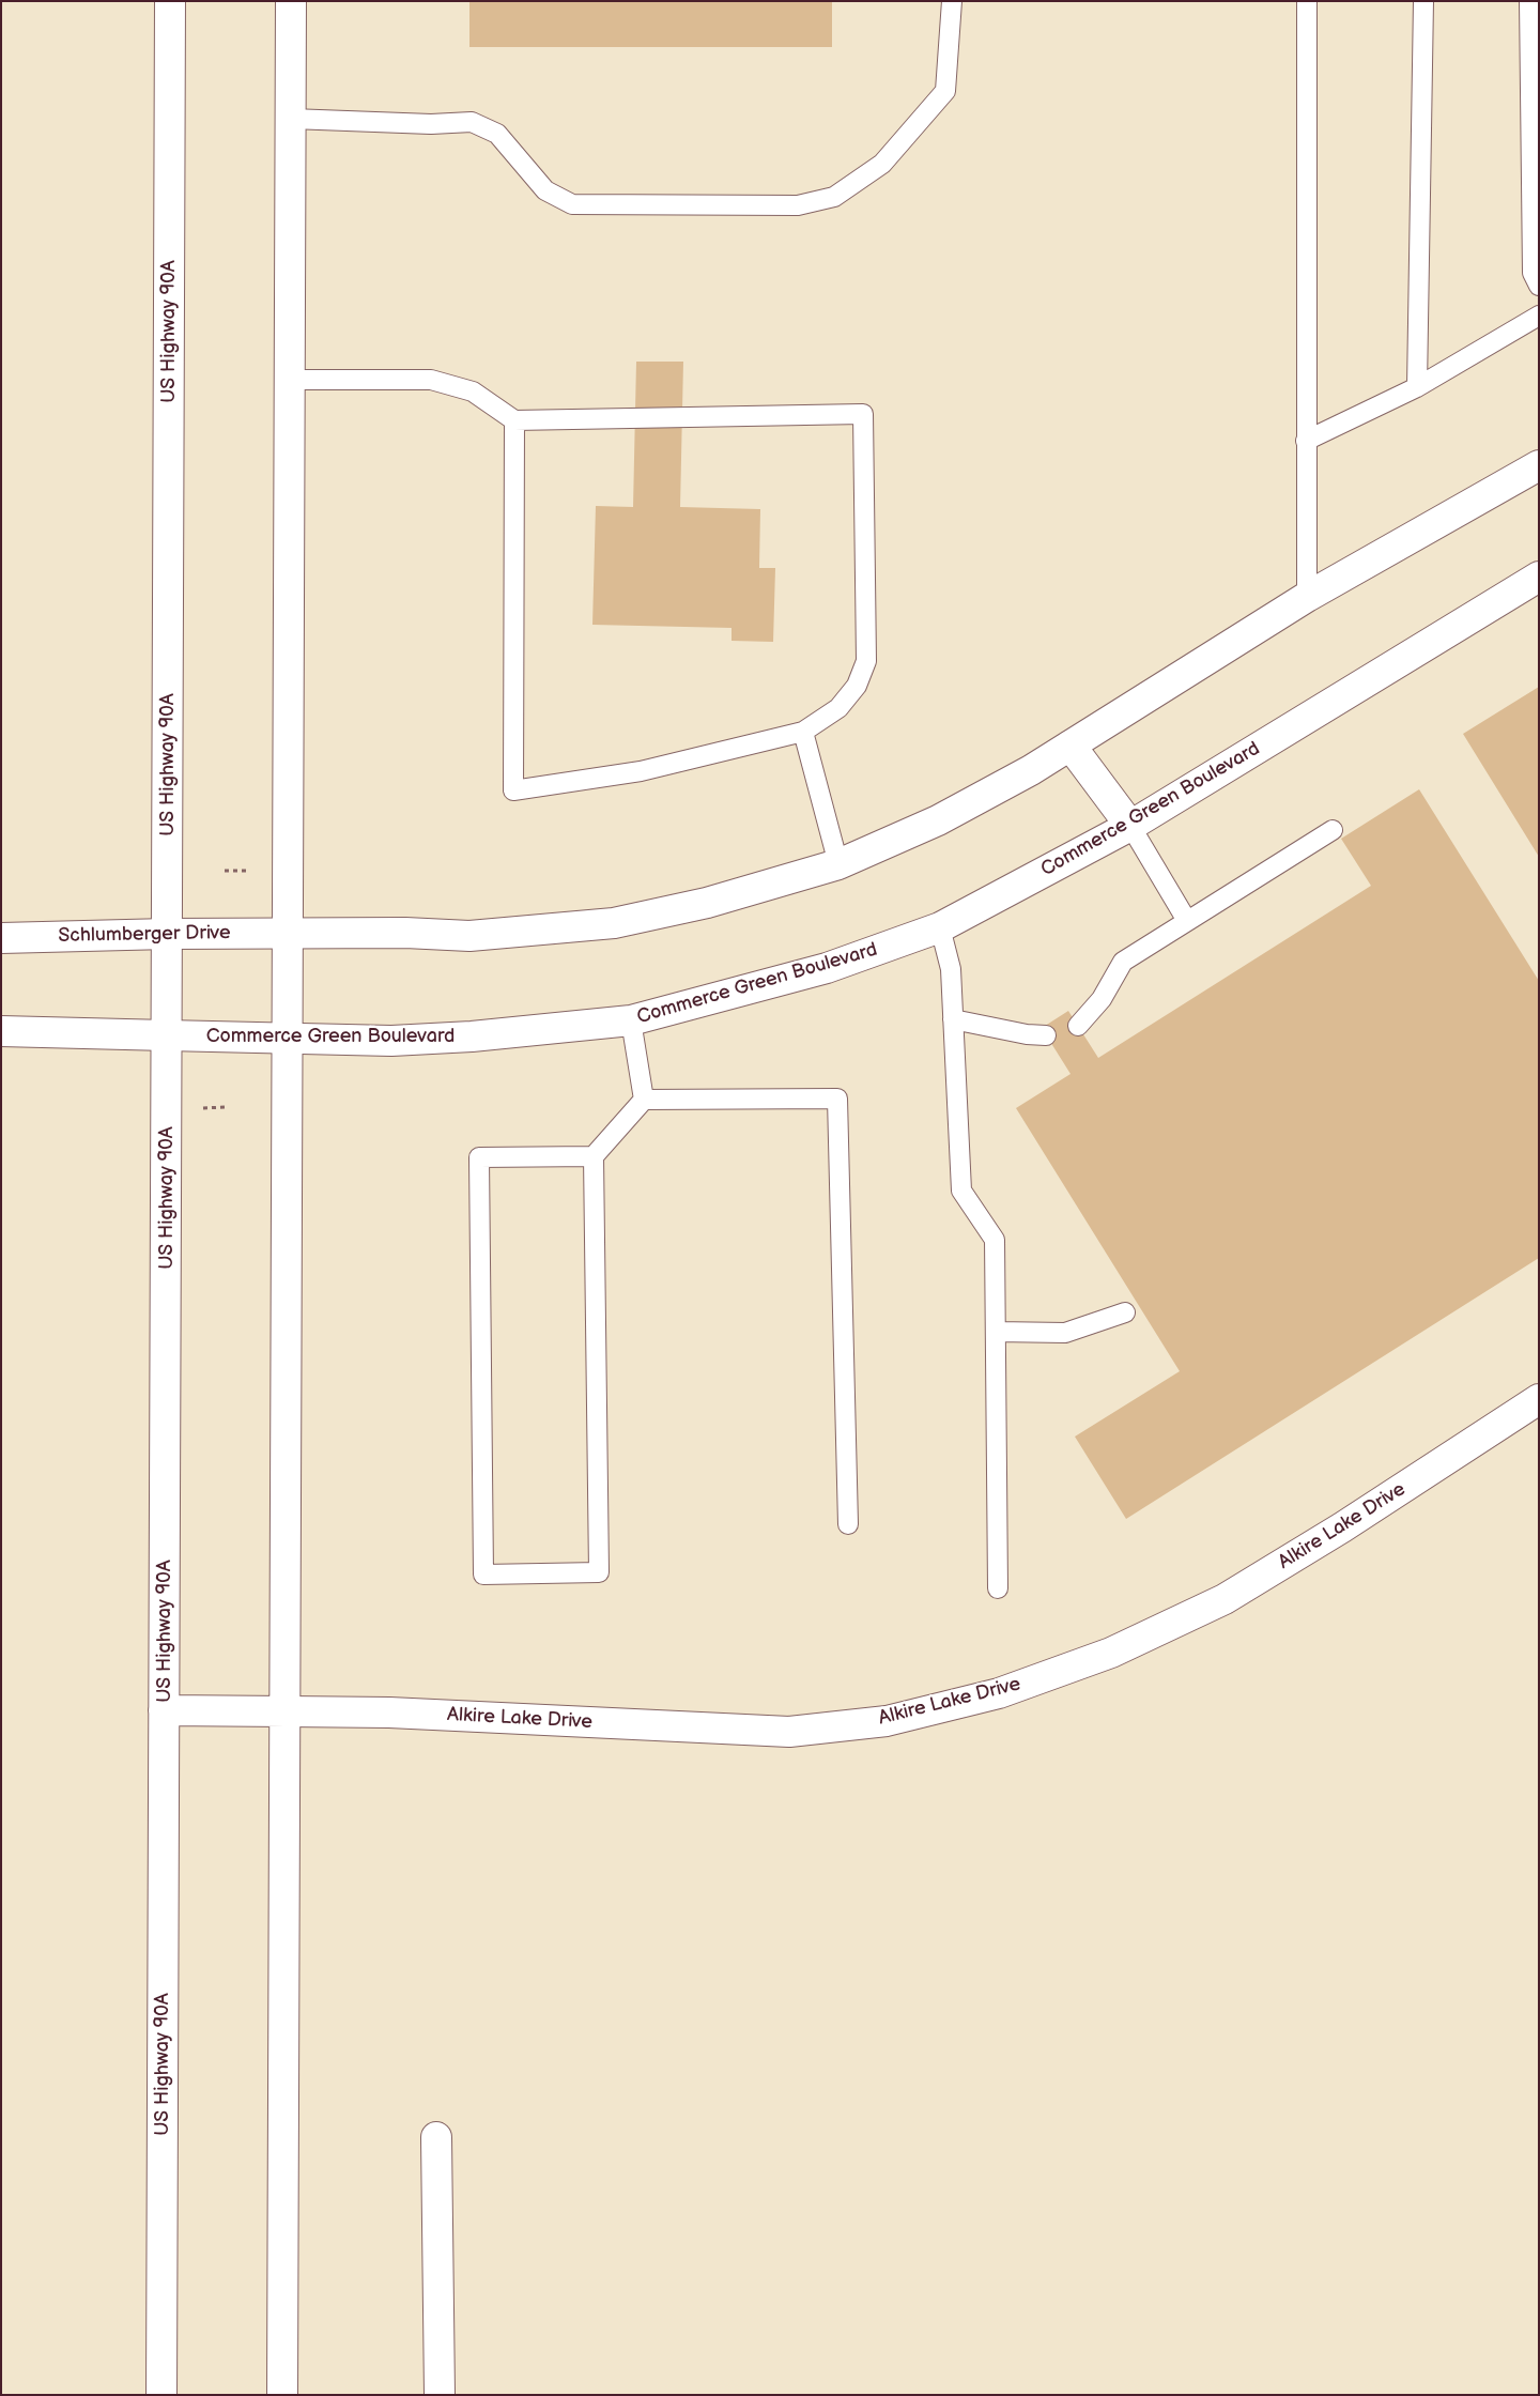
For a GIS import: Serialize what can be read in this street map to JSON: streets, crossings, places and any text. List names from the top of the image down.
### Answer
{
  "streets": {
    "street": [
      "US Highway 90A",
      "Commerce Green Boulevard",
      "Schlumberger Drive",
      "Alkire Lake Drive"
    ]
  },
  "crossings": [
    ["US Highway 90A", "Commerce Green Boulevard"],
    ["US Highway 90A", "Schlumberger Drive"],
    ["US Highway 90A", "Alkire Lake Drive"]
  ]
}
